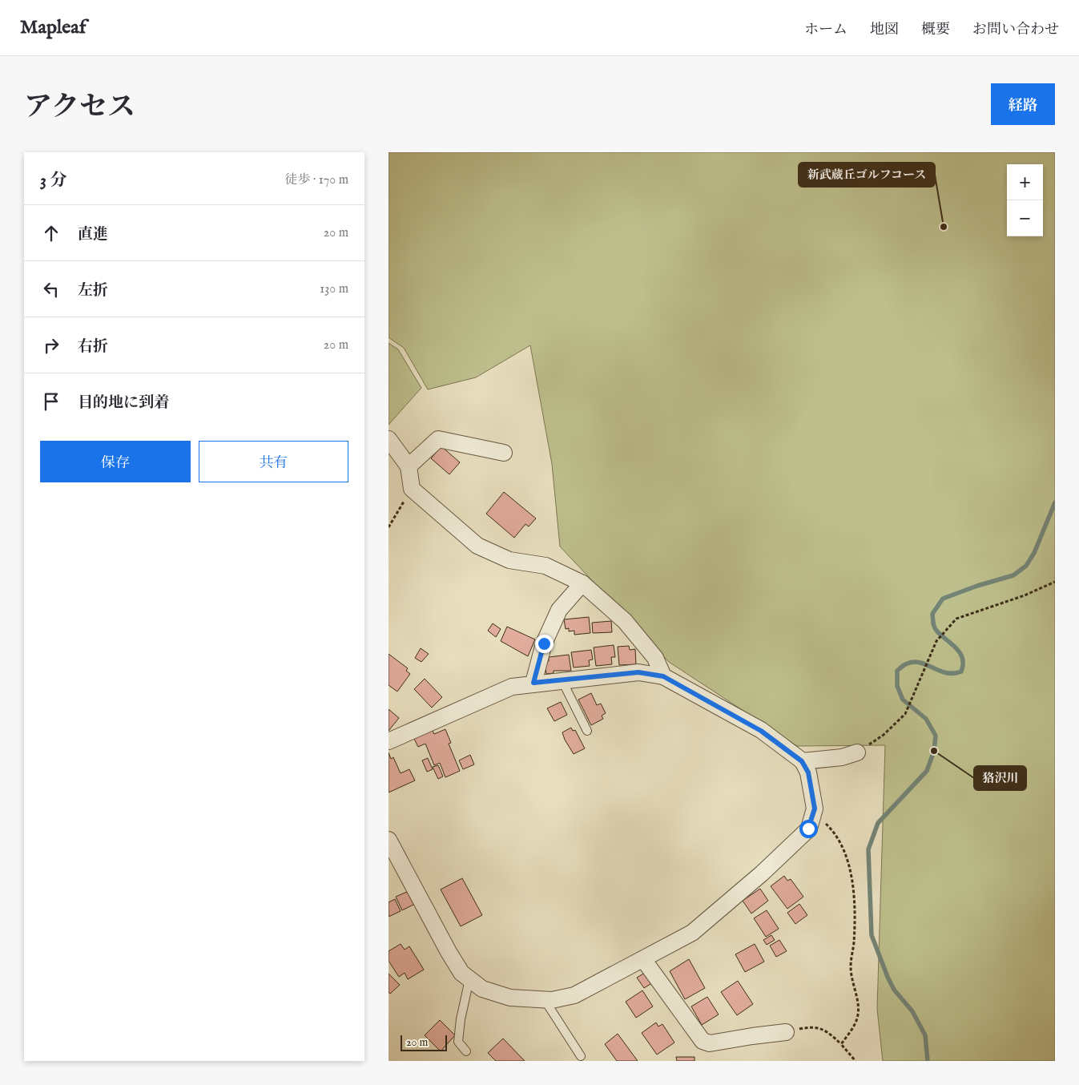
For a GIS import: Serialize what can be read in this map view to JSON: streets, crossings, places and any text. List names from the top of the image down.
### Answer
{
  "places": ["新武蔵丘ゴルフコース", "狢沢川"],
  "scale_bar": "20 m",
  "page": {
    "header": "Mapleaf",
    "nav": [
      "ホーム",
      "地図",
      "概要",
      "お問い合わせ"
    ],
    "title": "アクセス",
    "buttons": [
      "経路",
      ["保存", "共有"]
    ],
    "heading": ["3 分", "徒歩 · 170 m"],
    "map_buttons": ["+", "−"],
    "list": [
      ["直進", "20 m"],
      ["左折", "130 m"],
      ["右折", "20 m"],
      "目的地に到着"
    ],
    "scale": "20 m"
  }
}
